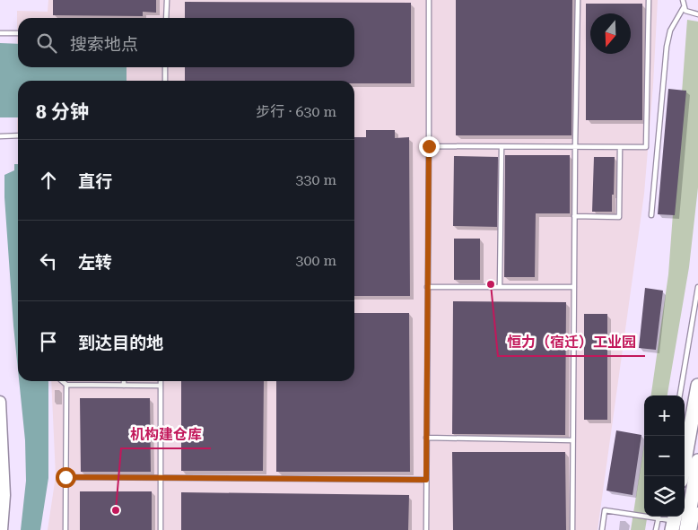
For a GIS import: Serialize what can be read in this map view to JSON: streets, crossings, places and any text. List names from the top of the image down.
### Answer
{
  "places": ["恒力（宿迁）工业园", "机构建仓库"],
  "north": "bottom",
  "page": {
    "search": "搜索地点",
    "heading": ["8 分钟", "步行 · 630 m"],
    "list": [
      ["直行", "330 m"],
      ["左转", "300 m"],
      "到达目的地"
    ],
    "map_buttons": ["+", "−"]
  }
}
